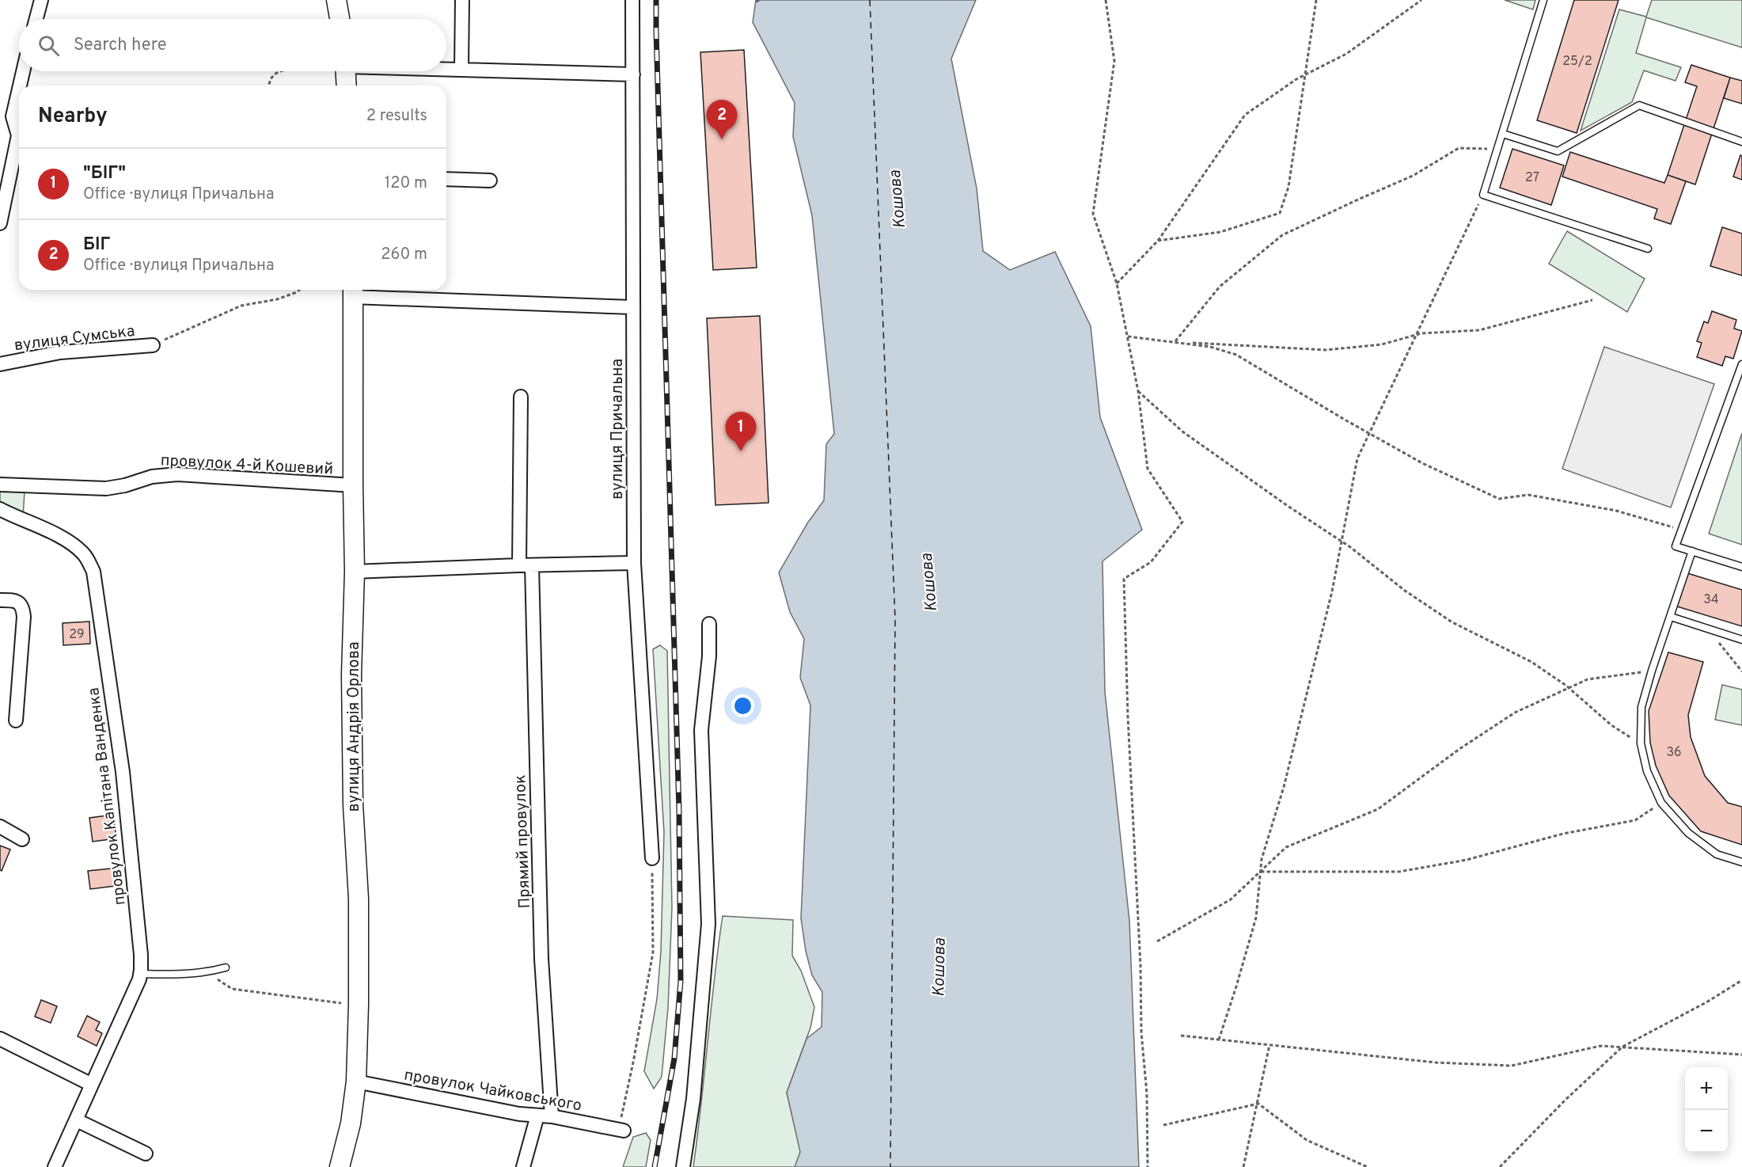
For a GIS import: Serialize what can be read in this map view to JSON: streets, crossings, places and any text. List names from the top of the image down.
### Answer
{
  "streets": {
    "street": [
      "вулиця Сумська",
      "вулиця Причальна",
      "провулок 4-й Кошевий",
      "вулиця Андрія Орлова",
      "провулок Капітана Ванденка",
      "Прямий провулок",
      "провулок Чайковського"
    ]
  },
  "crossings": [
    ["провулок 4-й Кошевий", "вулиця Андрія Орлова"],
    ["вулиця Андрія Орлова", "провулок Чайковського"],
    ["Прямий провулок", "провулок Чайковського"]
  ],
  "water": ["Кошова"],
  "house_numbers": [
    "25/2",
    "27",
    "34",
    "29",
    "36"
  ],
  "page": {
    "search": "Search here",
    "heading": ["Nearby", "2 results"],
    "pins": ["2", "1"],
    "list": [
      {
        "mark": "1",
        "name": "\"БІГ\"",
        "note": "Office · вулиця Причальна",
        "value": "120 m"
      },
      {
        "mark": "2",
        "name": "БІГ",
        "note": "Office · вулиця Причальна",
        "value": "260 m"
      }
    ],
    "map_buttons": ["+", "−"]
  }
}
